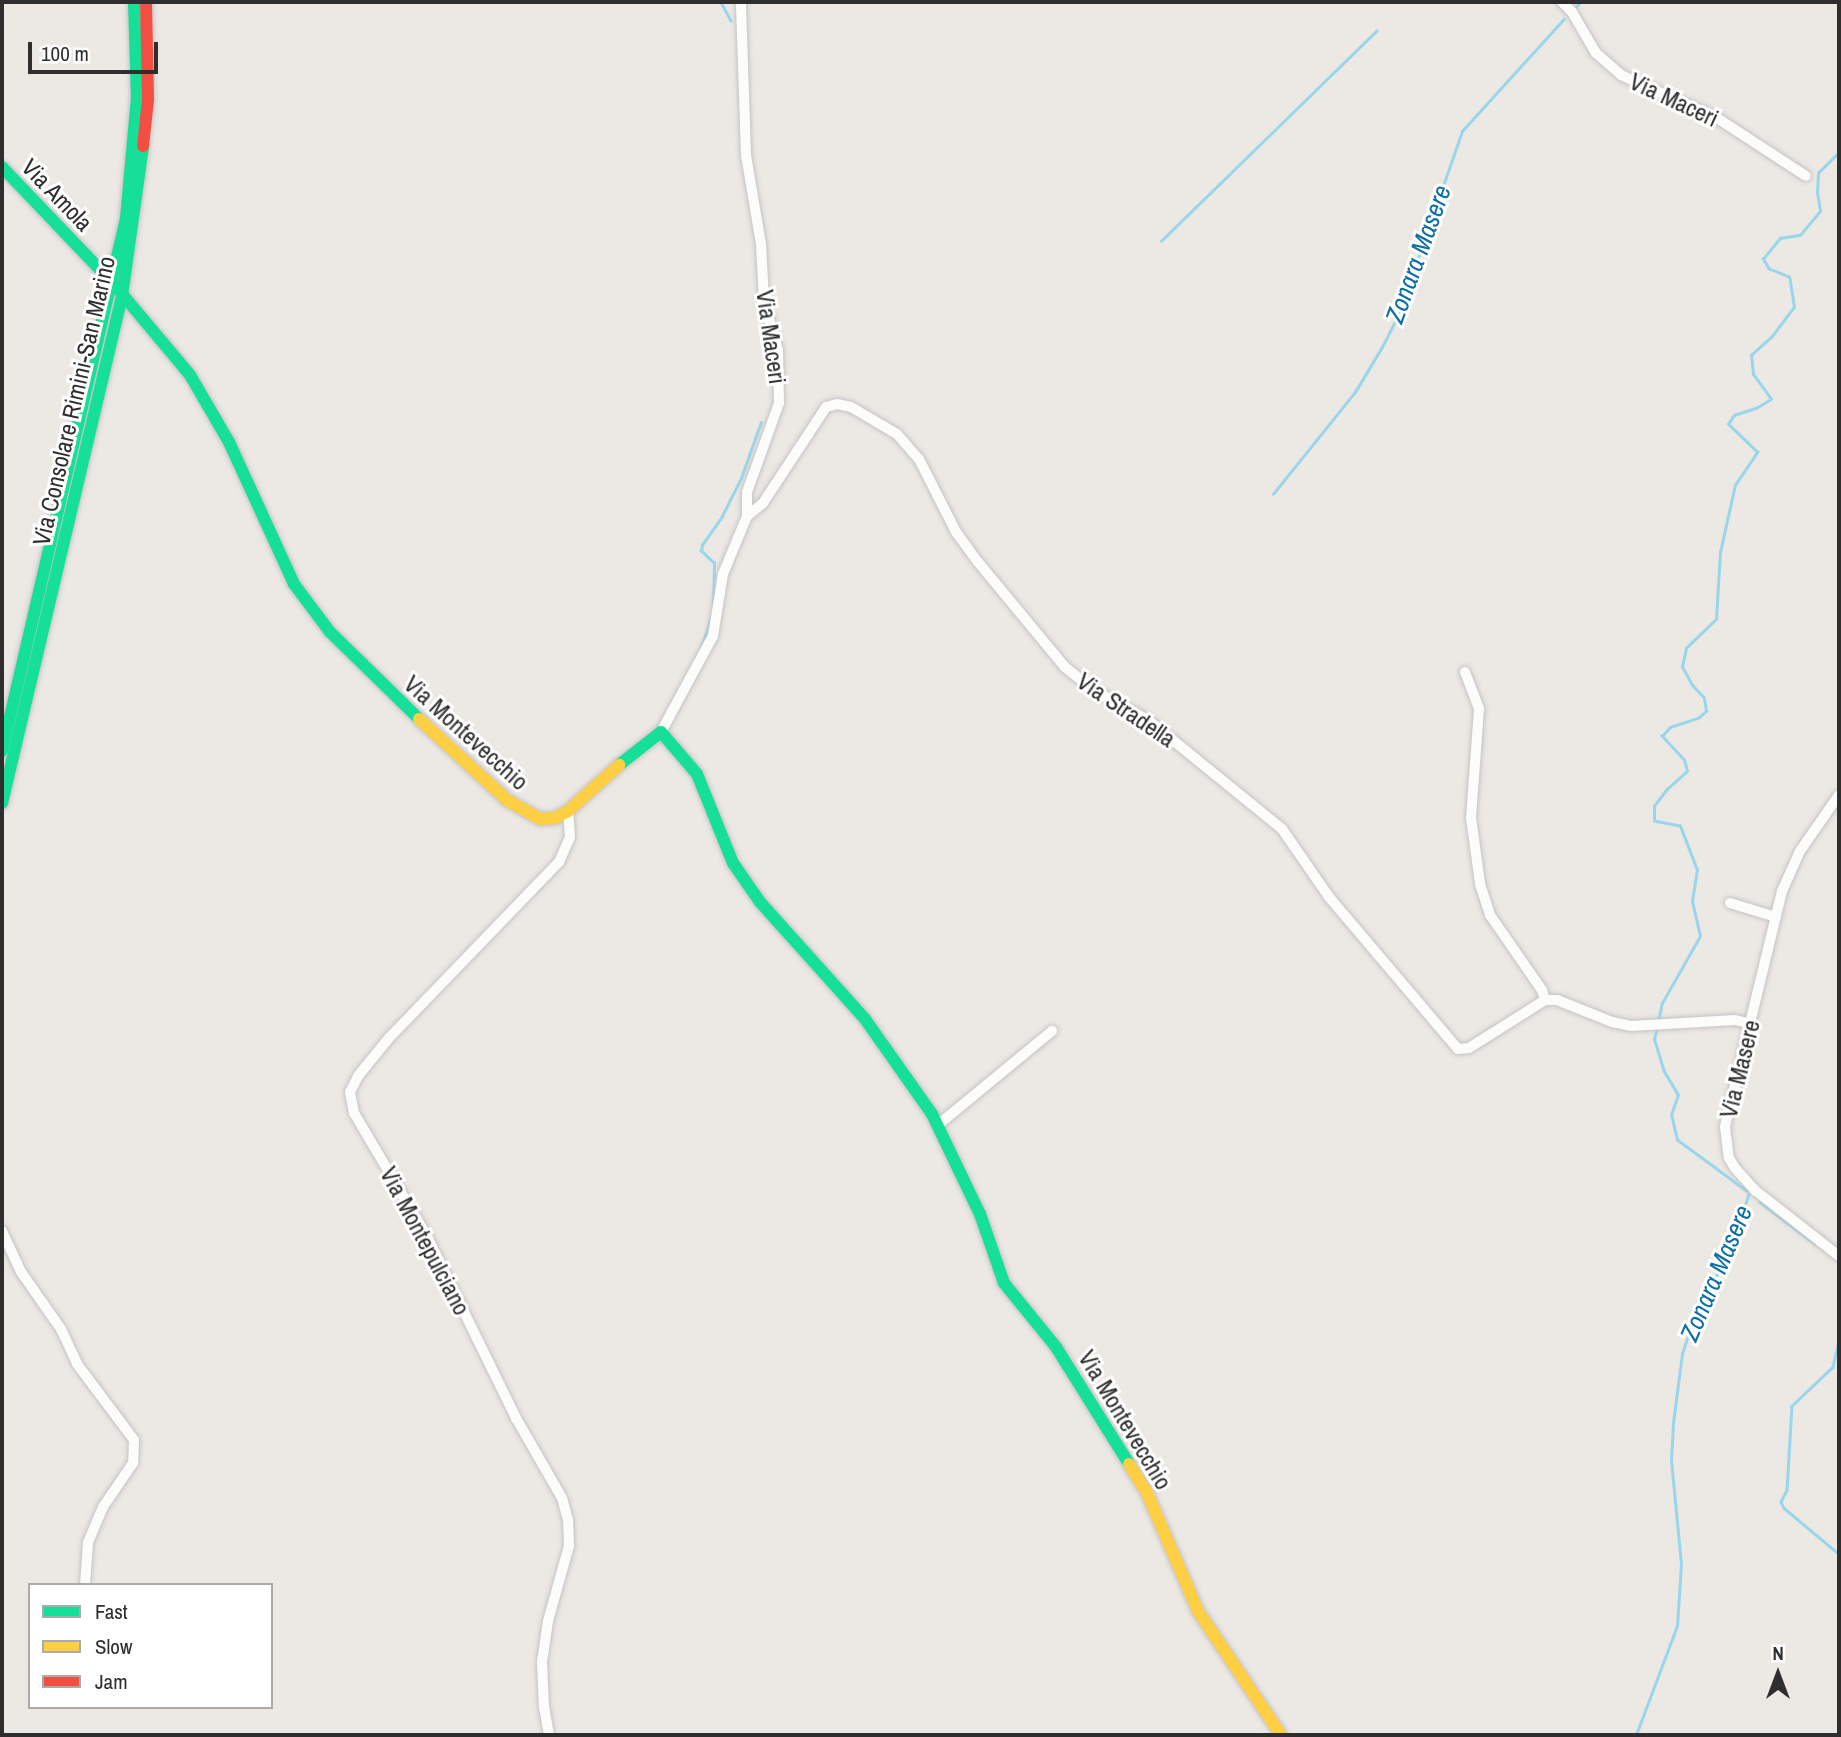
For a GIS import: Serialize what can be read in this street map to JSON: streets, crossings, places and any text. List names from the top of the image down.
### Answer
{
  "streets": {
    "street": [
      "Via Maceri",
      "Via Amola",
      "Via Consolare Rimini-San Marino",
      "Via Stradella",
      "Via Montevecchio",
      "Via Masere",
      "Via Montepulciano"
    ]
  },
  "crossings": [
    ["Via Maceri", "Via Stradella"],
    ["Via Maceri", "Via Montevecchio"],
    ["Via Amola", "Via Consolare Rimini-San Marino"],
    ["Via Amola", "Via Montevecchio"],
    ["Via Consolare Rimini-San Marino", "Via Montevecchio"],
    ["Via Montevecchio", "Via Montepulciano"]
  ],
  "water": ["Zonara Masere"],
  "legend": ["Fast", "Slow", "Jam"],
  "scale_bar": "100 m",
  "north": "top"
}
